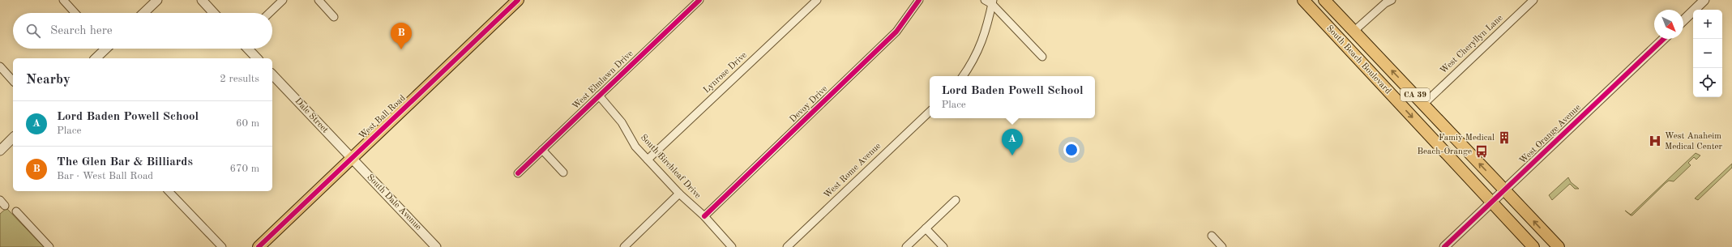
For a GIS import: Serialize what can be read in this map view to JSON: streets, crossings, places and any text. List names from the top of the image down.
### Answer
{
  "streets": {
    "main road": ["South Beach Boulevard", "CA 39", "West Ball Road"],
    "street": [
      "West Cheryllyn Lane",
      "Lynrose Drive",
      "West Elmlawn Drive",
      "Devoy Drive",
      "Dale Street",
      "West Orange Avenue",
      "South Birchleaf Drive",
      "West Rome Avenue",
      "South Dale Avenue"
    ]
  },
  "crossings": [
    ["West Cheryllyn Lane", "South Beach Boulevard"],
    ["South Beach Boulevard", "West Orange Avenue"],
    ["Lynrose Drive", "South Birchleaf Drive"],
    ["West Elmlawn Drive", "South Birchleaf Drive"],
    ["Devoy Drive", "South Birchleaf Drive"],
    ["Dale Street", "West Ball Road"],
    ["Dale Street", "South Dale Avenue"],
    ["West Ball Road", "South Dale Avenue"]
  ],
  "places": {
    "building": ["Famiy Medical"],
    "hospital": ["West Anaheim Medical Center"],
    "bus stop": ["Beach-Orange"]
  },
  "north": "bottom right",
  "page": {
    "map_buttons": ["+", "−"],
    "search": "Search here",
    "pins": ["B", "A"],
    "heading": ["Nearby", "2 results"],
    "popup": ["Lord Baden Powell School", "Place"],
    "list": [
      {
        "mark": "A",
        "name": "Lord Baden Powell School",
        "note": "Place",
        "value": "60 m"
      },
      {
        "mark": "B",
        "name": "The Glen Bar & Billiards",
        "note": "Bar · West Ball Road",
        "value": "670 m"
      }
    ]
  }
}
